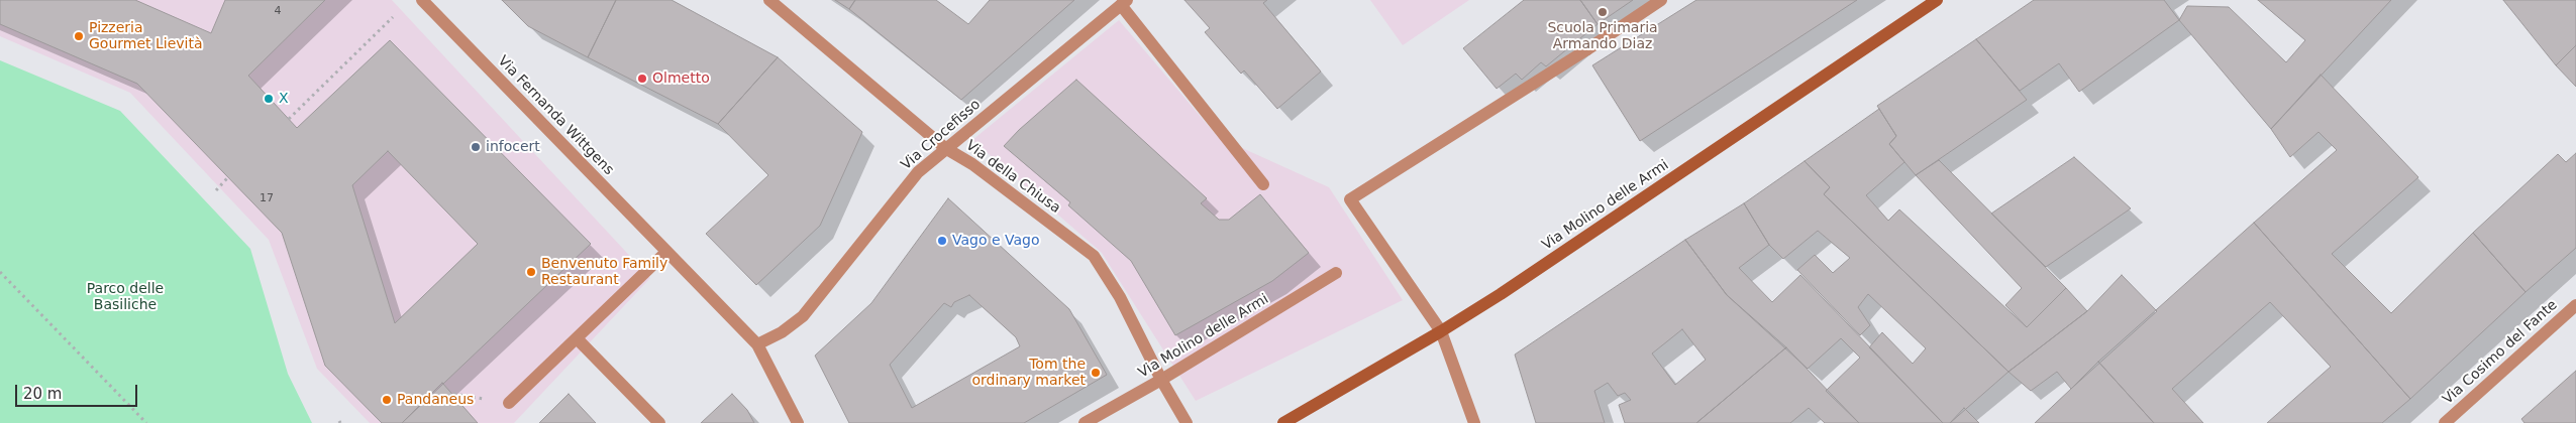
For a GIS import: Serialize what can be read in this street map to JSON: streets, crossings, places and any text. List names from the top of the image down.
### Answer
{
  "streets": {
    "street": [
      "Via Fernanda Wittgens",
      "Via Crocefisso",
      "Via della Chiusa",
      "Via Molino delle Armi",
      "Via Cosimo del Fante"
    ]
  },
  "crossings": [
    ["Via Fernanda Wittgens", "Via Crocefisso"],
    ["Via Crocefisso", "Via della Chiusa"],
    ["Via della Chiusa", "Via Molino delle Armi"]
  ],
  "parks": ["Parco delle Basiliche"],
  "places": [
    "Scuola Primaria Armando Diaz",
    "Pizzeria Gourmet Lievità",
    "Olmetto",
    "X",
    "infocert",
    "Vago e Vago",
    "Benvenuto Family Restaurant",
    "Tom the ordinary market",
    "Pandaneus"
  ],
  "house_numbers": ["4", "17"],
  "scale_bar": "20 m"
}
